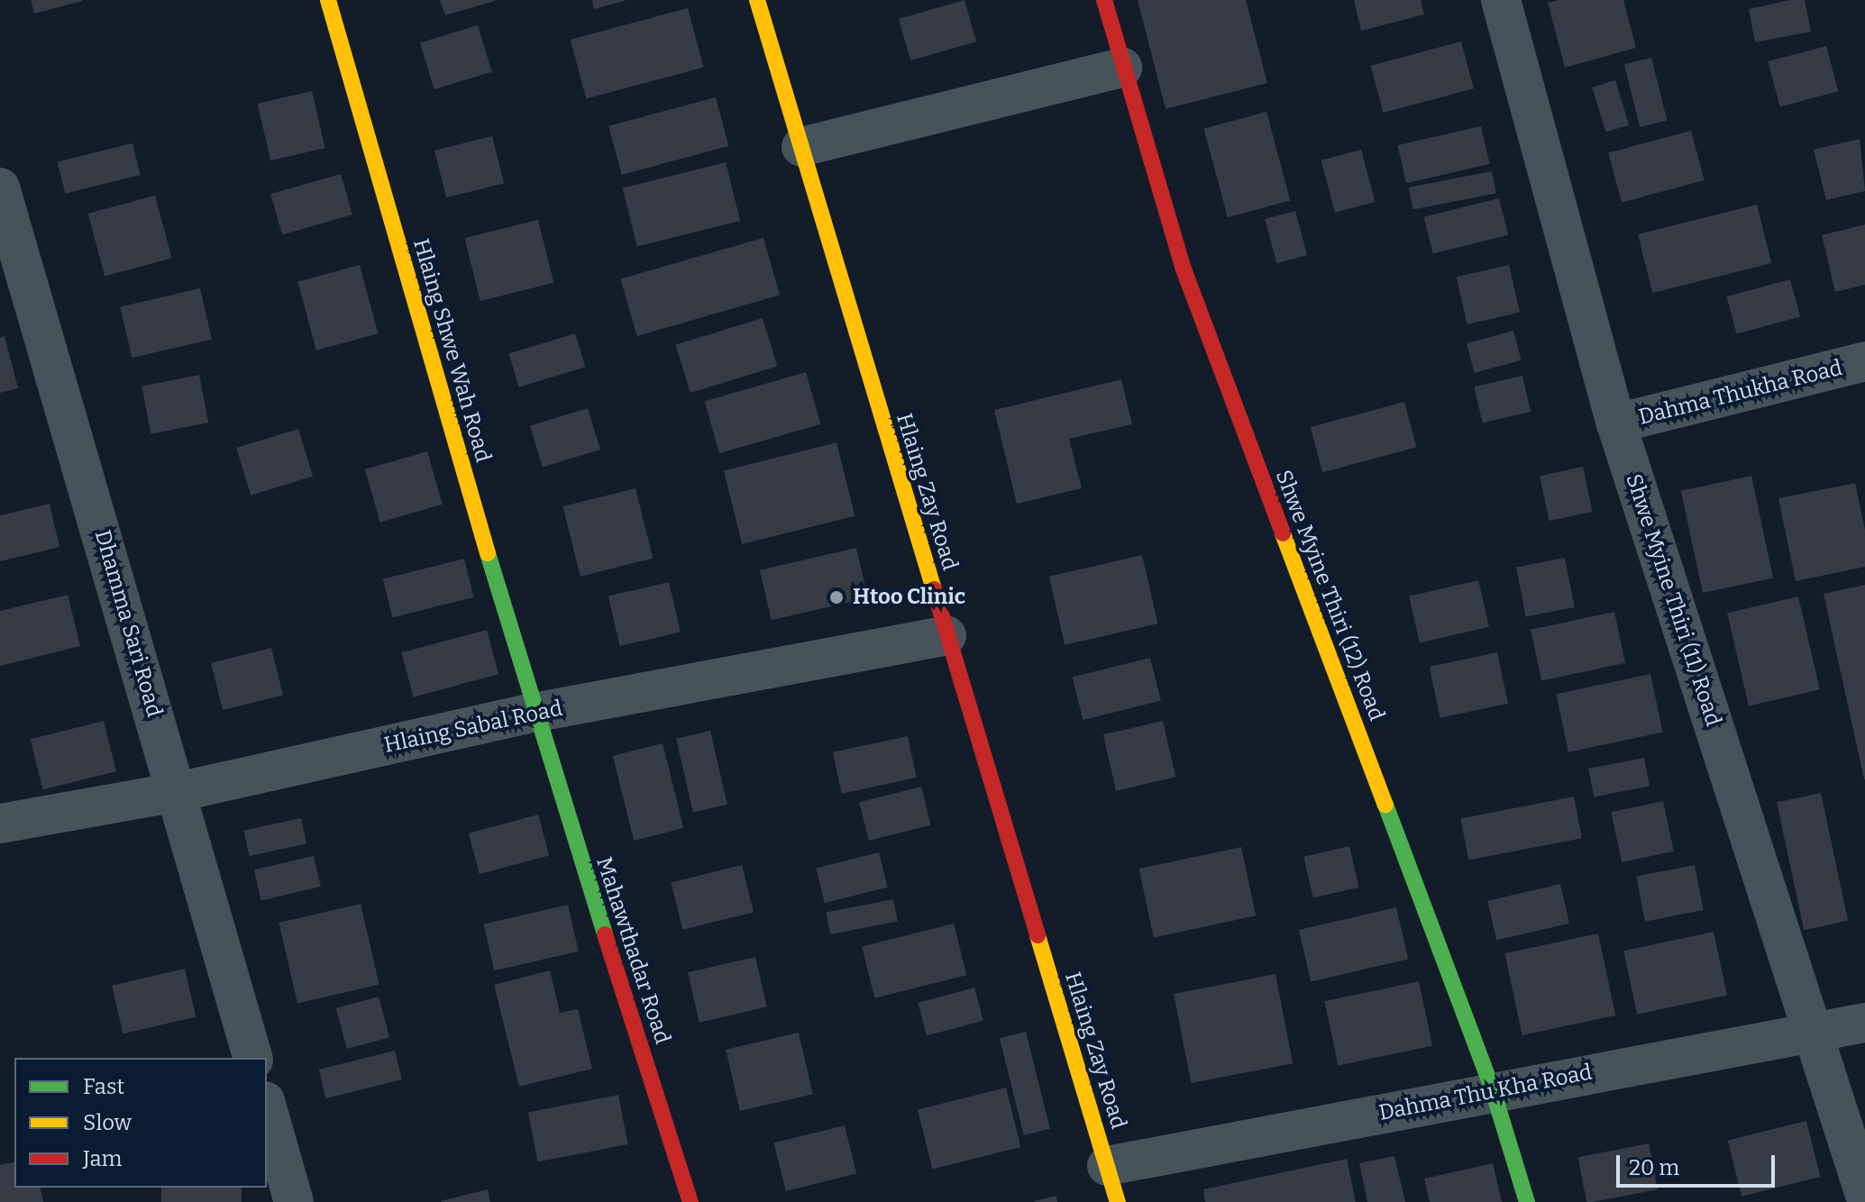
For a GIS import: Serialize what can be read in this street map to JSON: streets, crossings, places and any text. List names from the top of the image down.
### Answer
{
  "streets": {
    "street": [
      "Hlaing Shwe Wah Road",
      "Dahma Thukha Road",
      "Hlaing Zay Road",
      "Shwe Myine Thiri (12) Road",
      "Shwe Myine Thiri (11) Road",
      "Dhamma Sari Road",
      "Hlaing Sabal Road",
      "Mahawthadar Road",
      "Dahma Thu Kha Road"
    ]
  },
  "crossings": [
    ["Hlaing Shwe Wah Road", "Hlaing Sabal Road"],
    ["Hlaing Shwe Wah Road", "Mahawthadar Road"],
    ["Dahma Thukha Road", "Shwe Myine Thiri (11) Road"],
    ["Hlaing Zay Road", "Hlaing Sabal Road"],
    ["Hlaing Zay Road", "Dahma Thu Kha Road"],
    ["Shwe Myine Thiri (12) Road", "Dahma Thu Kha Road"],
    ["Shwe Myine Thiri (11) Road", "Dahma Thu Kha Road"],
    ["Dhamma Sari Road", "Hlaing Sabal Road"],
    ["Hlaing Sabal Road", "Mahawthadar Road"]
  ],
  "places": ["Htoo Clinic"],
  "legend": ["Fast", "Slow", "Jam"],
  "scale_bar": "20 m"
}
